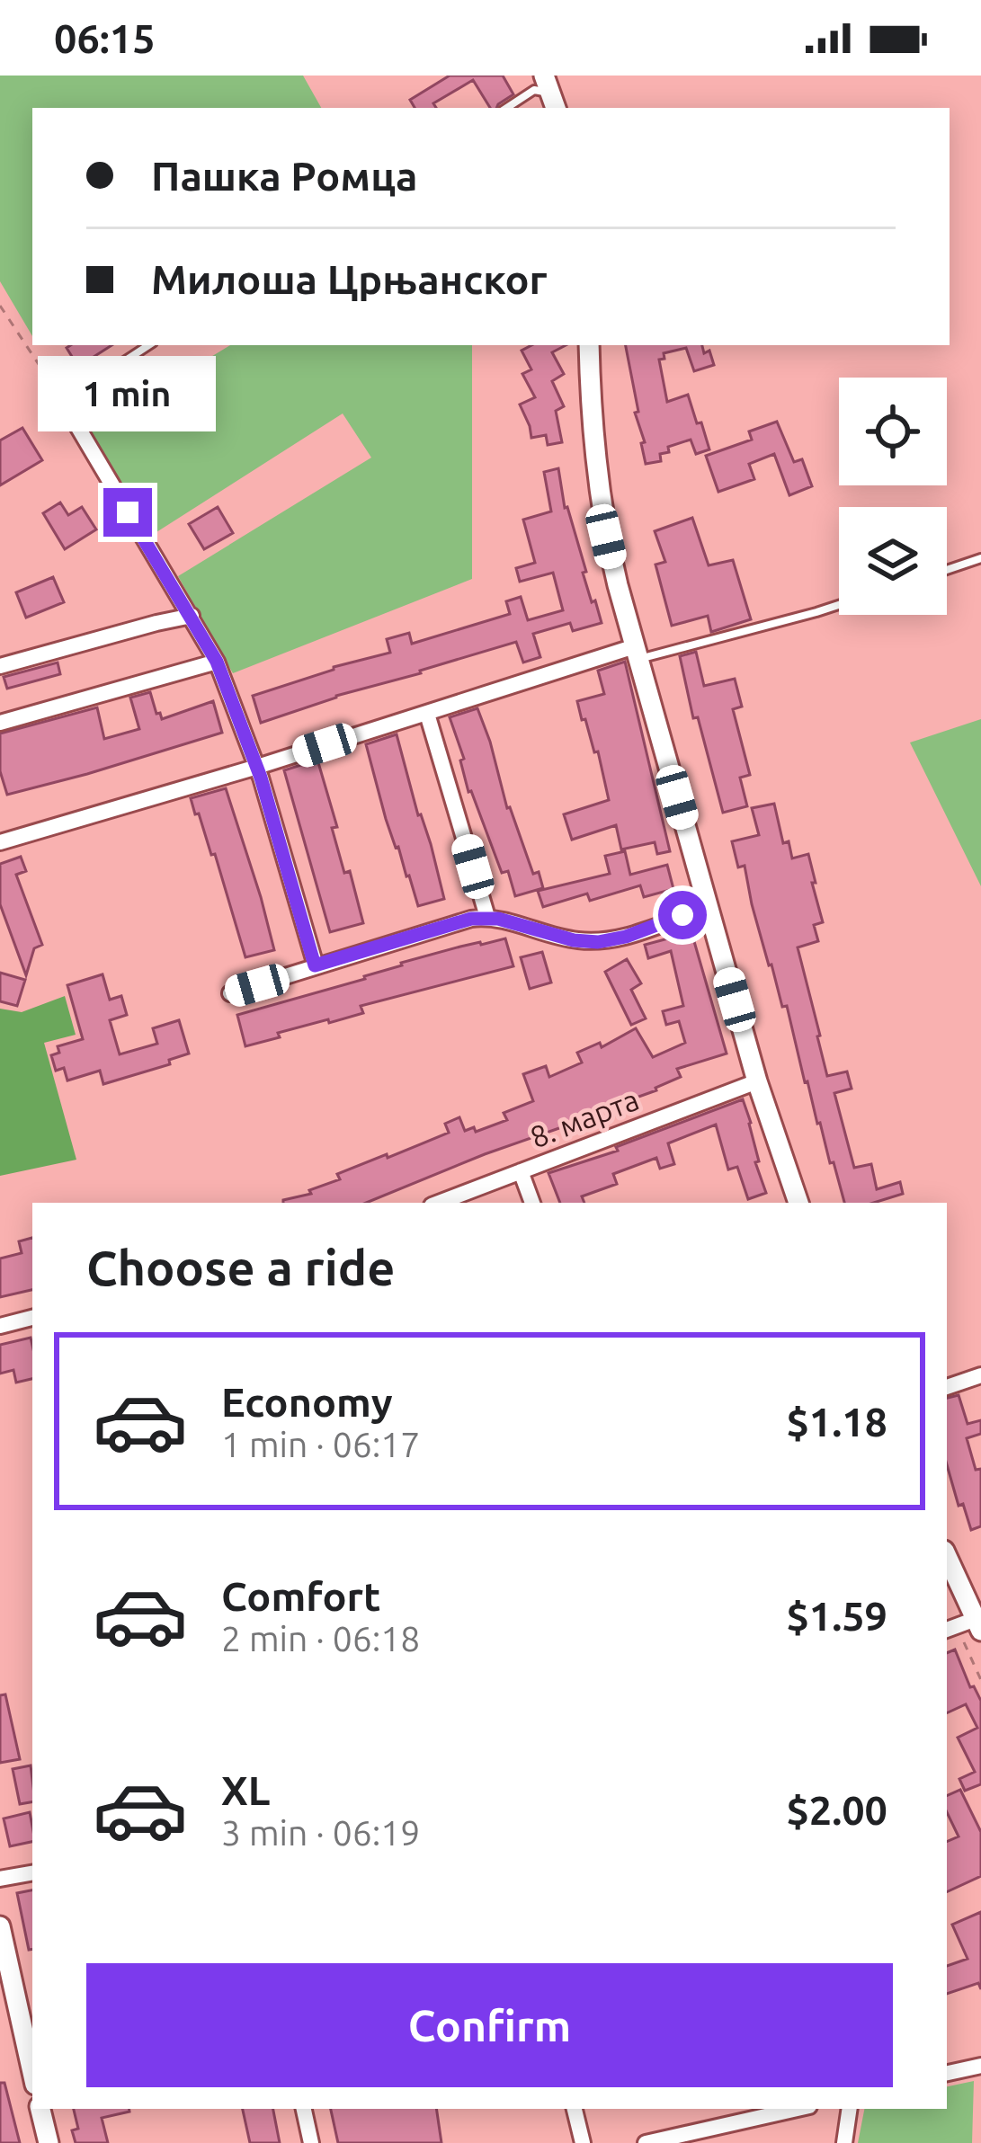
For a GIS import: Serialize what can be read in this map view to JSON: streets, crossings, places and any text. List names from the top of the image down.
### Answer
{
  "streets": {
    "street": ["8. марта"]
  },
  "page": {
    "status": "06:15",
    "banner": ["Пашка Ромца", "Милоша Црњанског"],
    "bubble": "1 min",
    "heading": "Choose a ride",
    "list": [
      {
        "name": "Economy",
        "note": "1 min · 06:17",
        "value": "$1.18"
      },
      {
        "name": "Comfort",
        "note": "2 min · 06:18",
        "value": "$1.59"
      },
      {
        "name": "XL",
        "note": "3 min · 06:19",
        "value": "$2.00"
      }
    ],
    "buttons": "Confirm"
  }
}
